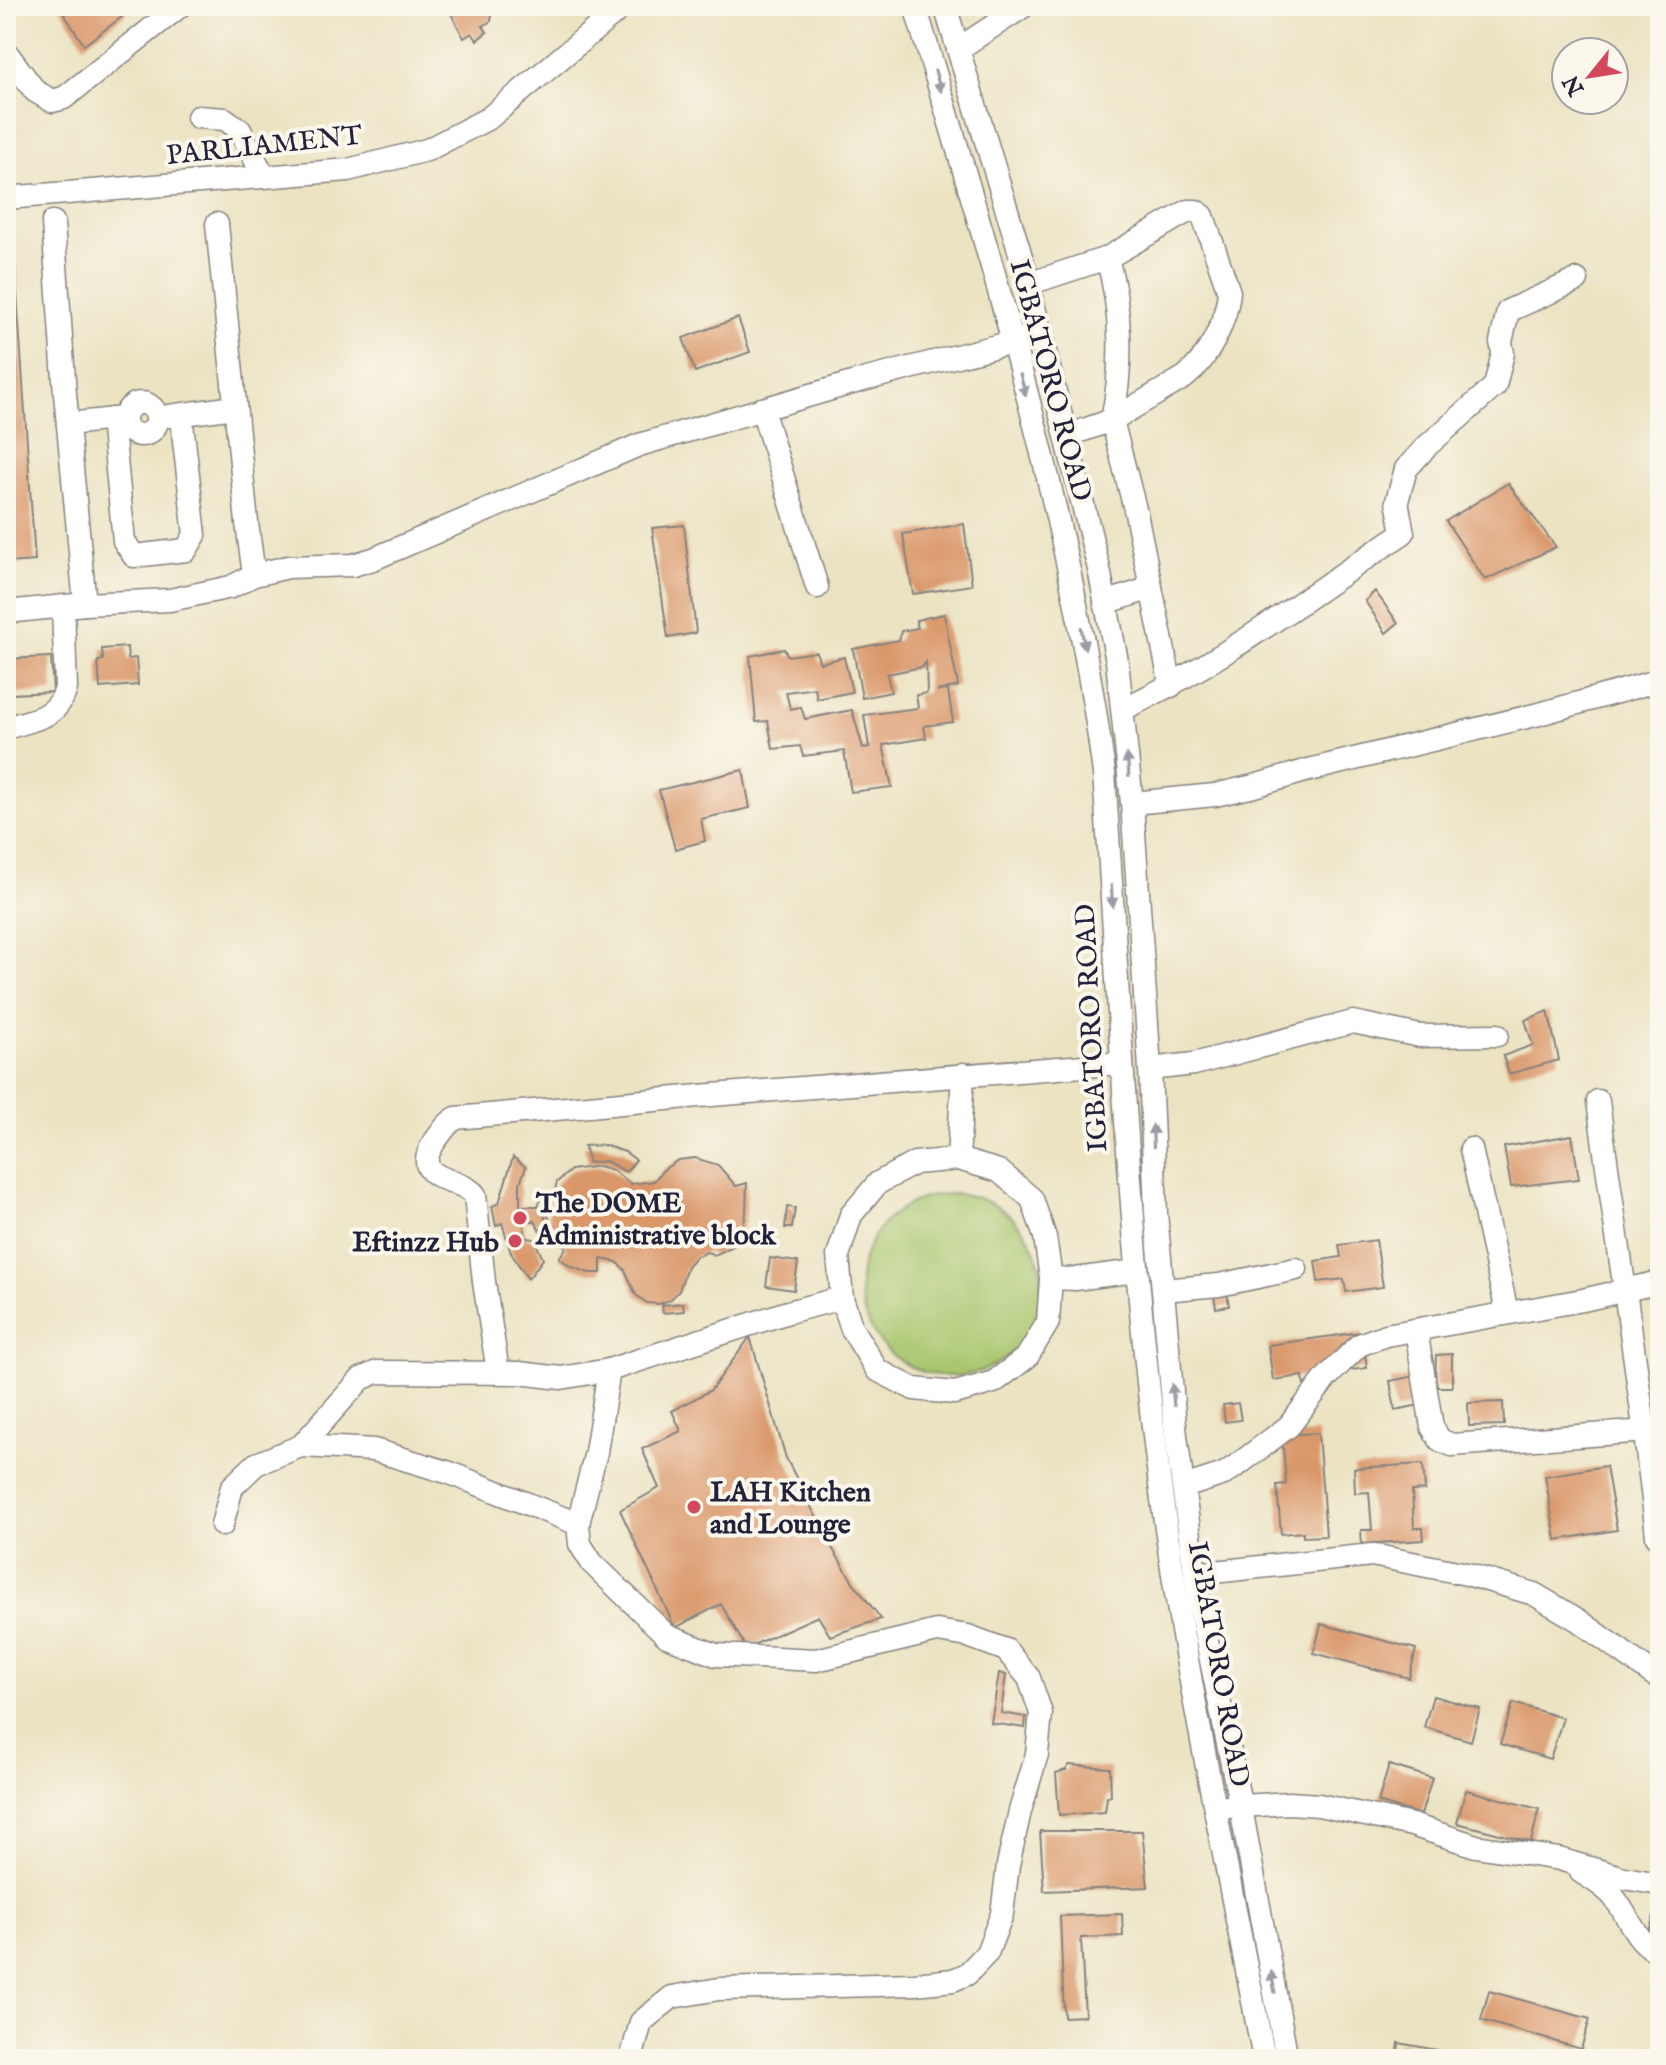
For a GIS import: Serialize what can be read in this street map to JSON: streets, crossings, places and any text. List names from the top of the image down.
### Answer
{
  "streets": {
    "street": ["PARLIAMENT", "IGBATORO ROAD"]
  },
  "places": ["The DOME Administrative block", "Eftinzz Hub", "LAH Kitchen and Lounge"],
  "north": "bottom left"
}
